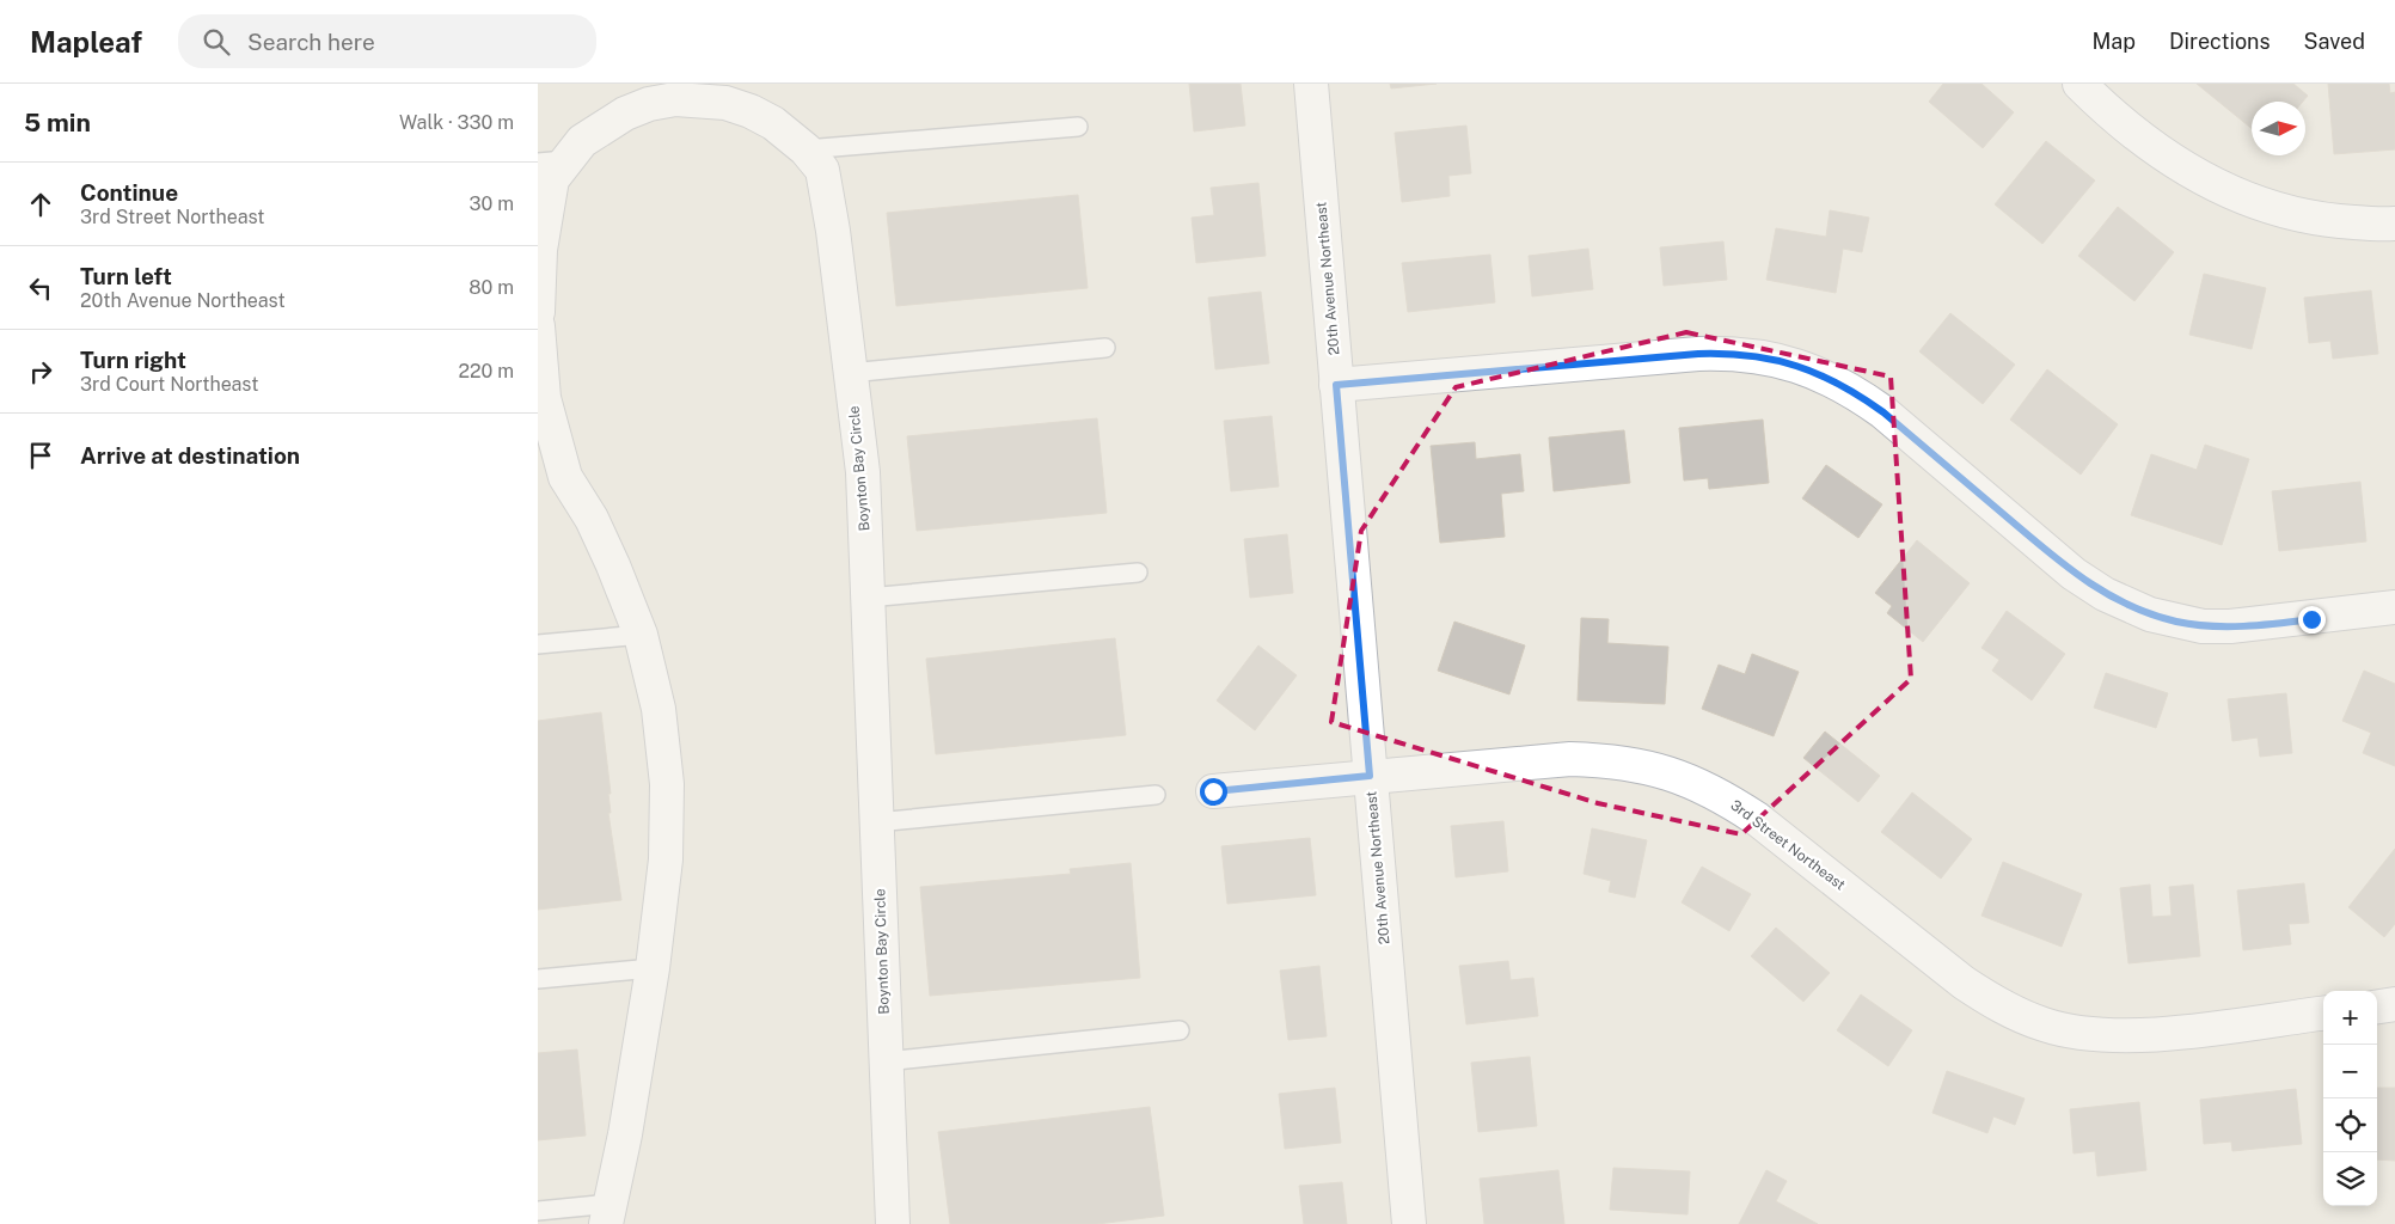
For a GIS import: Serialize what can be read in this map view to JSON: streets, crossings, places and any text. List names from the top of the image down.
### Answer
{
  "streets": {
    "street": ["20th Avenue Northeast", "Boynton Bay Circle", "3rd Street Northeast"]
  },
  "crossings": [
    ["20th Avenue Northeast", "3rd Street Northeast"]
  ],
  "north": "right",
  "page": {
    "header": "Mapleaf",
    "search": "Search here",
    "nav": ["Map", "Directions", "Saved"],
    "heading": ["5 min", "Walk · 330 m"],
    "list": [
      ["Continue", "3rd Street Northeast", "30 m"],
      ["Turn left", "20th Avenue Northeast", "80 m"],
      ["Turn right", "3rd Court Northeast", "220 m"],
      "Arrive at destination"
    ],
    "map_buttons": ["+", "−"]
  }
}
